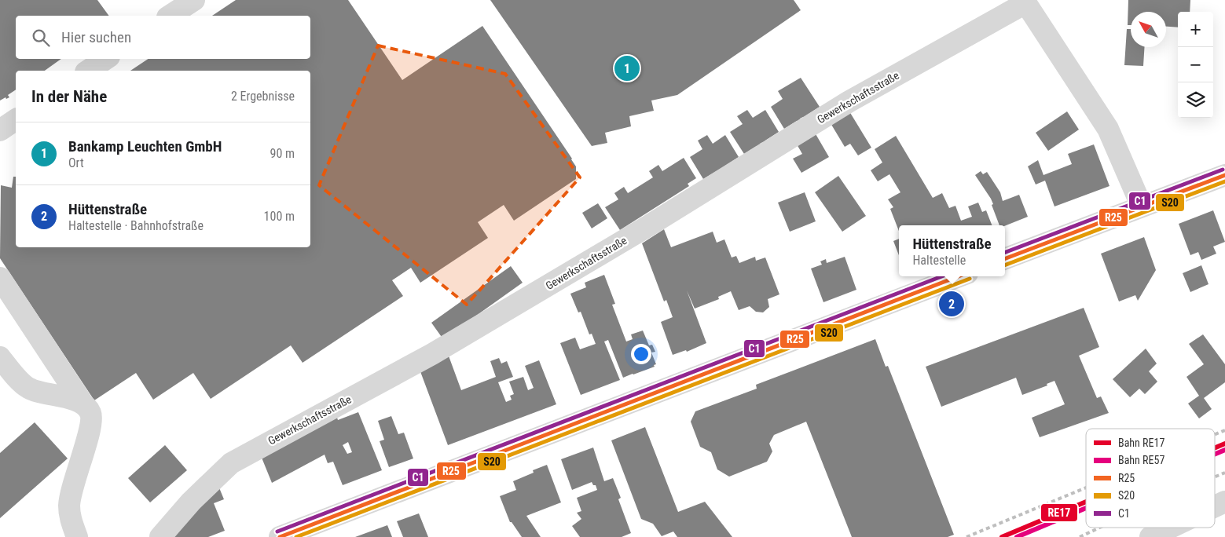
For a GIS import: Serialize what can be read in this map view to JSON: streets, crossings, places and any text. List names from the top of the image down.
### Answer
{
  "streets": {
    "street": ["Gewerkschaftsstraße"]
  },
  "lines": [
    "transit line C1",
    "transit line R25",
    "transit line S20",
    "rail line RE17",
    "rail line RE57"
  ],
  "legend": [
    "Bahn RE17",
    "Bahn RE57",
    "R25",
    "S20",
    "C1"
  ],
  "north": "top left",
  "page": {
    "map_buttons": ["+", "−"],
    "search": "Hier suchen",
    "pins": ["1", "2"],
    "heading": ["In der Nähe", "2 Ergebnisse"],
    "list": [
      {
        "mark": "1",
        "name": "Bankamp Leuchten GmbH",
        "note": "Ort",
        "value": "90 m"
      },
      {
        "mark": "2",
        "name": "Hüttenstraße",
        "note": "Haltestelle · Bahnhofstraße",
        "value": "100 m"
      }
    ],
    "popup": ["Hüttenstraße", "Haltestelle"]
  }
}
